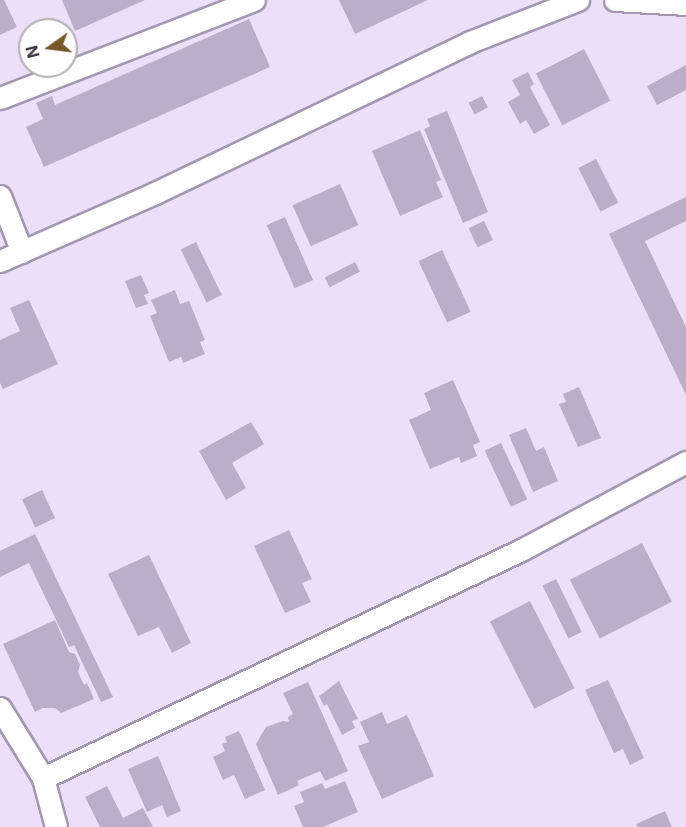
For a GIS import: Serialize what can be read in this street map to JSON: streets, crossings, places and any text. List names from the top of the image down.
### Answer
{
  "north": "left"
}
